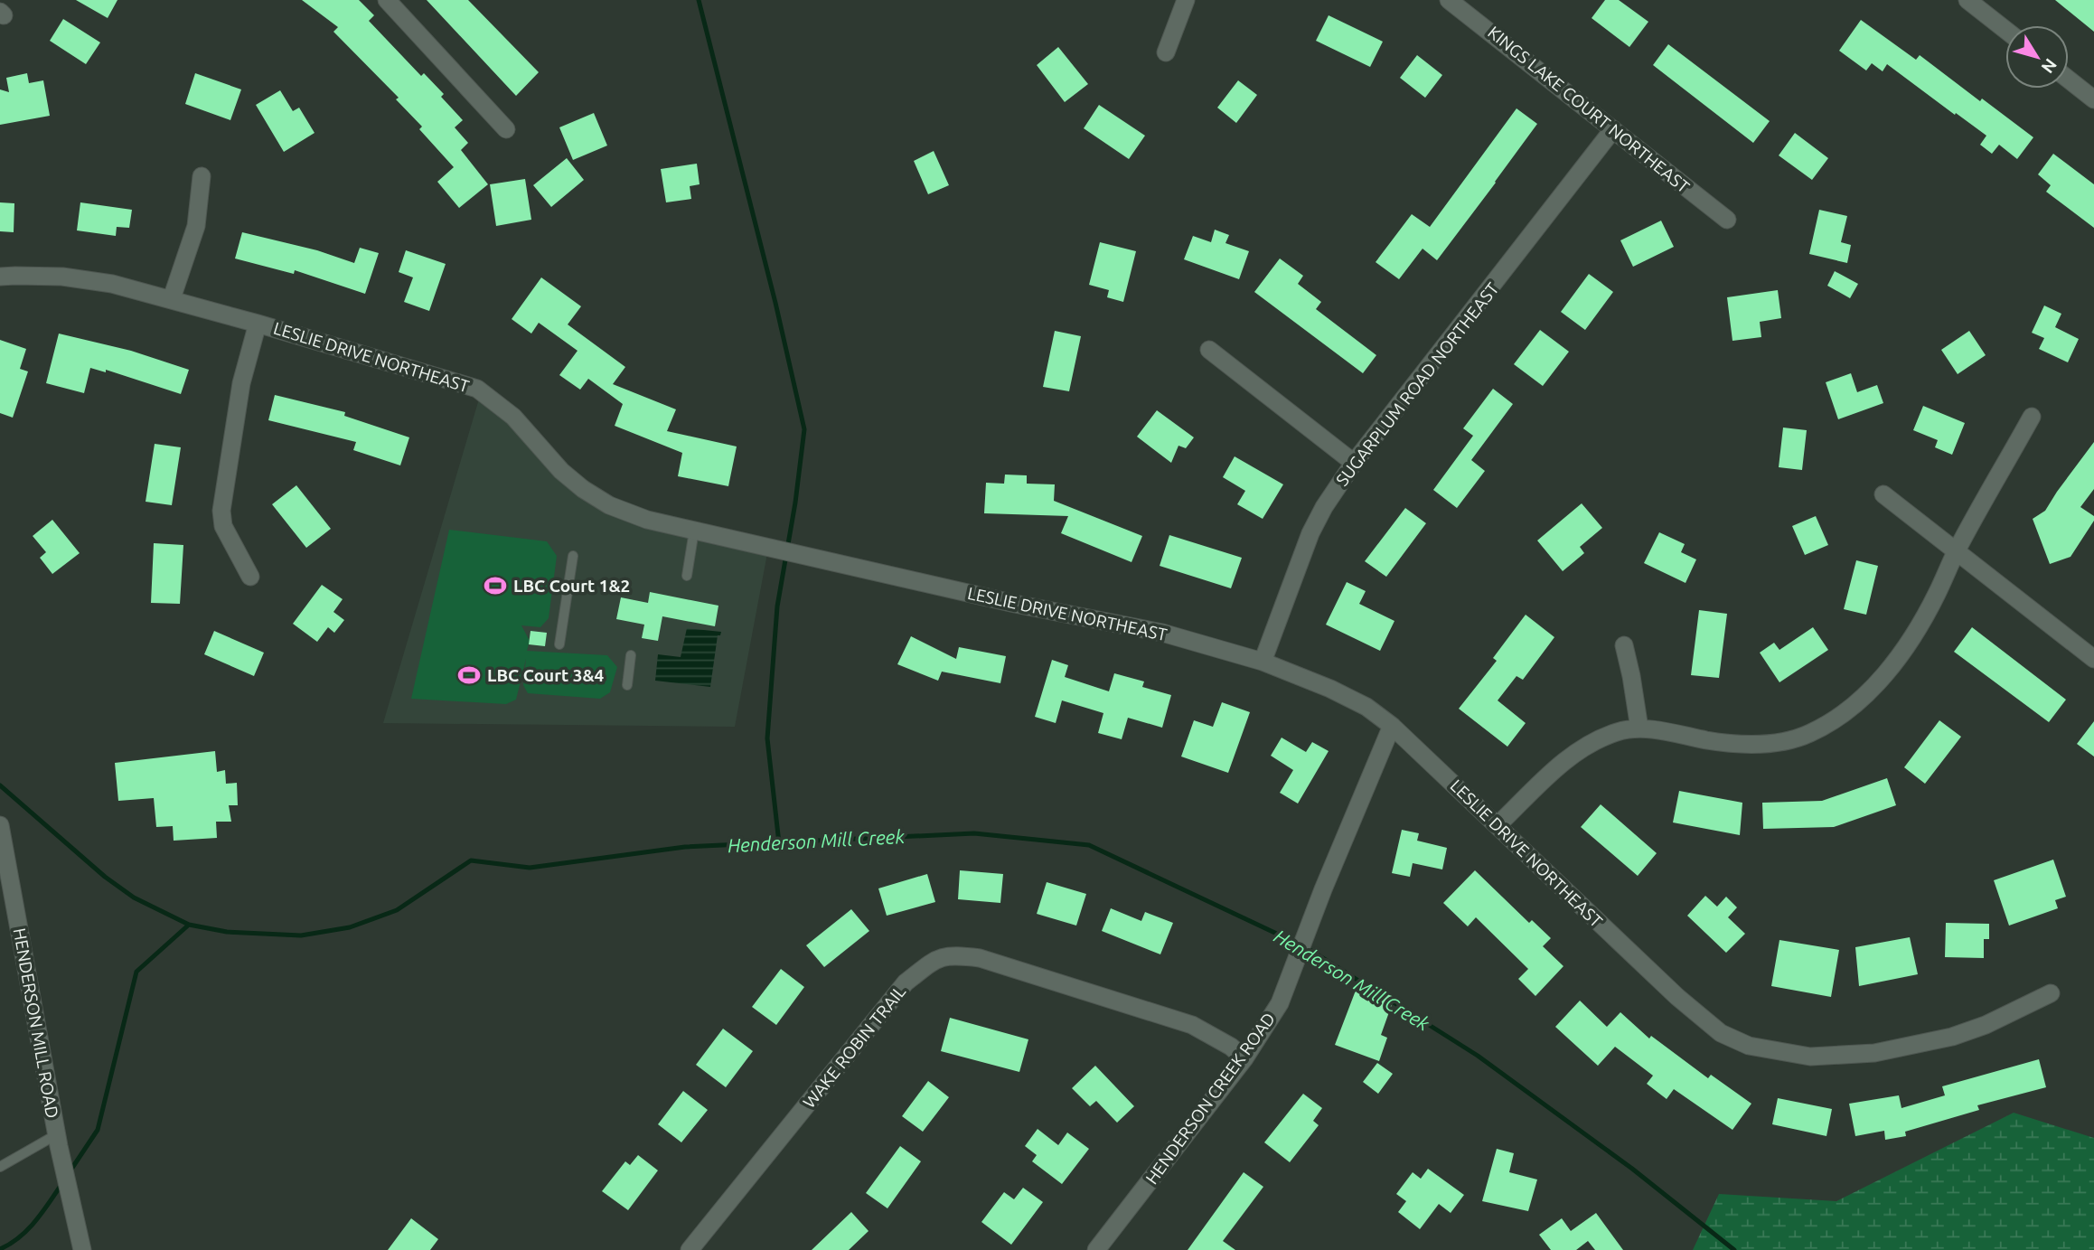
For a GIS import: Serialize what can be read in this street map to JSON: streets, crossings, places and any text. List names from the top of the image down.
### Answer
{
  "streets": {
    "street": [
      "KINGS LAKE COURT NORTHEAST",
      "LESLIE DRIVE NORTHEAST",
      "SUGARPLUM ROAD NORTHEAST",
      "HENDERSON MILL ROAD",
      "WAKE ROBIN TRAIL",
      "HENDERSON CREEK ROAD"
    ]
  },
  "crossings": [
    ["KINGS LAKE COURT NORTHEAST", "SUGARPLUM ROAD NORTHEAST"],
    ["LESLIE DRIVE NORTHEAST", "SUGARPLUM ROAD NORTHEAST"],
    ["LESLIE DRIVE NORTHEAST", "HENDERSON CREEK ROAD"],
    ["WAKE ROBIN TRAIL", "HENDERSON CREEK ROAD"]
  ],
  "water": ["Henderson Mill Creek"],
  "places": {
    "sports": ["LBC Court 1&2", "LBC Court 3&4"]
  },
  "north": "bottom right"
}
